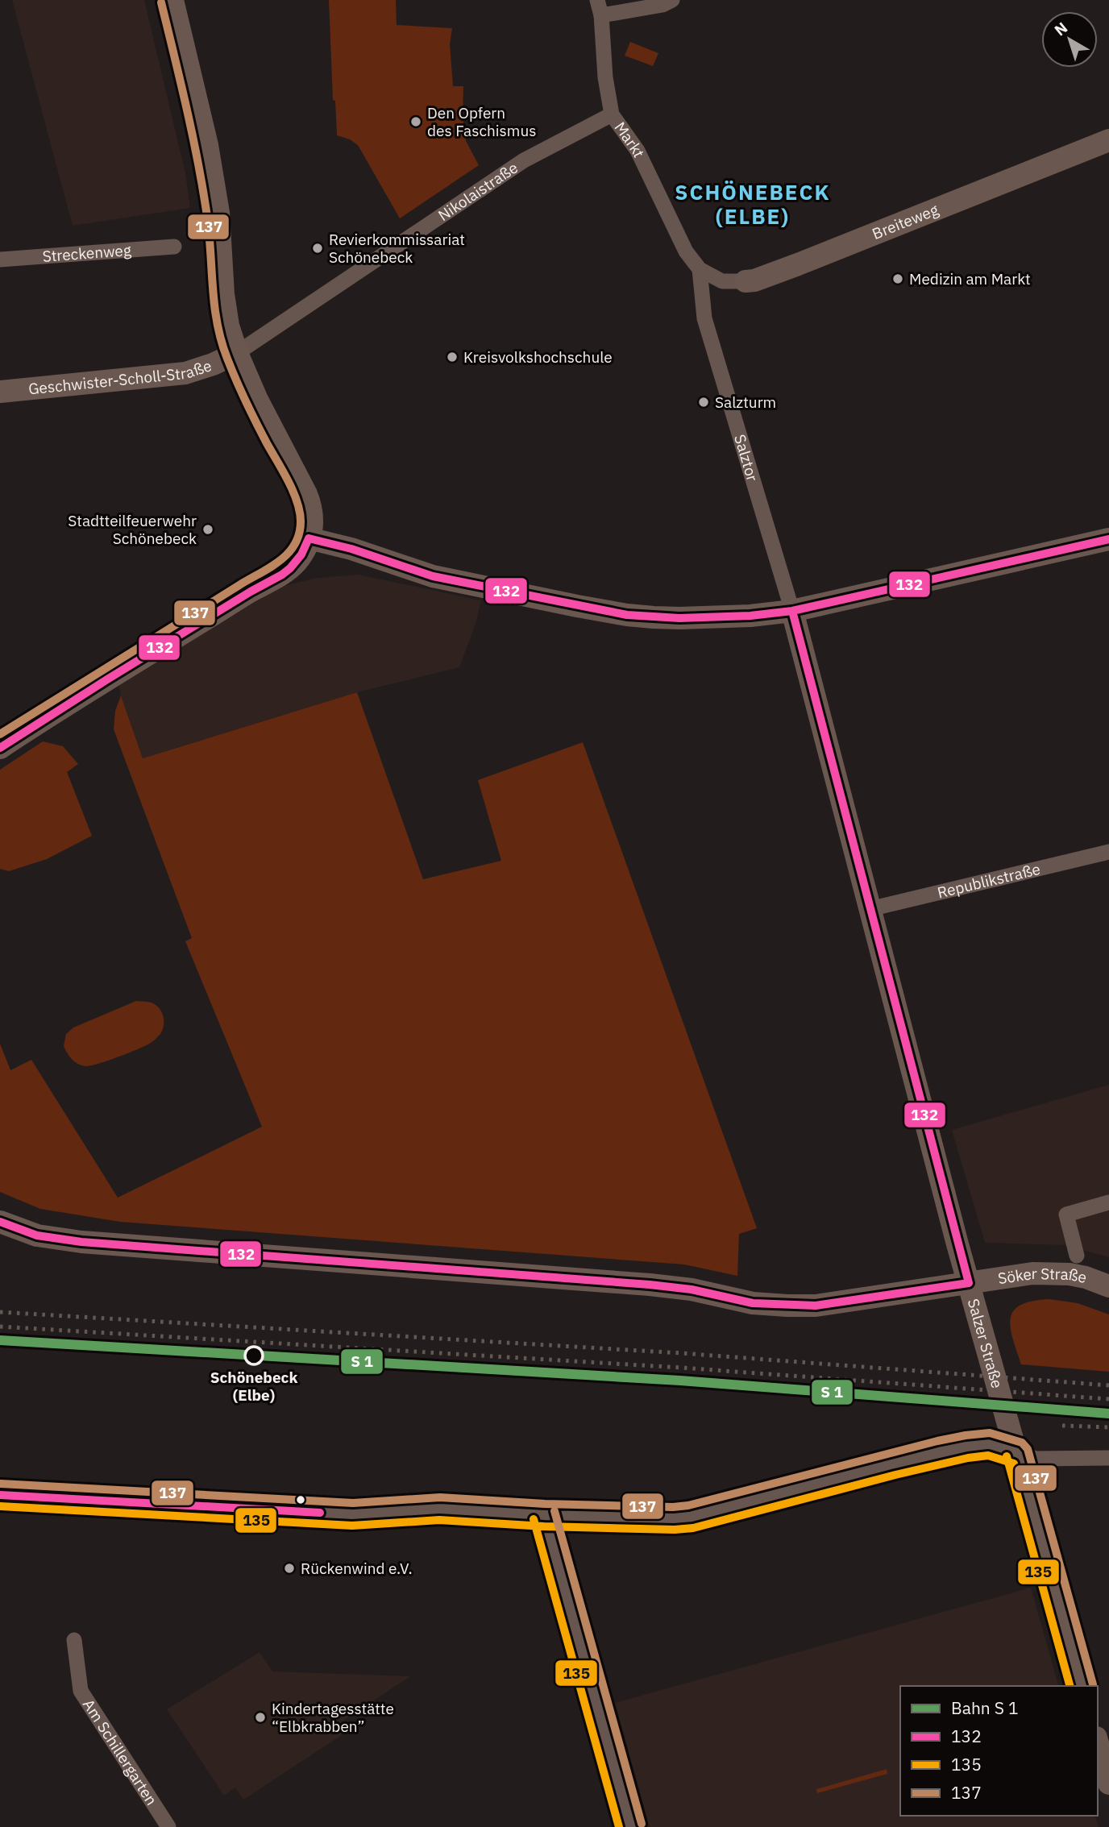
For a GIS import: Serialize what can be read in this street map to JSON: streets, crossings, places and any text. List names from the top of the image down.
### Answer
{
  "streets": {
    "street": [
      "Markt",
      "Nikolaistraße",
      "Breiteweg",
      "Streckenweg",
      "Geschwister-Scholl-Straße",
      "Salztor",
      "Republikstraße",
      "Söker Straße",
      "Salzer Straße",
      "Am Schillergarten"
    ]
  },
  "crossings": [
    ["Markt", "Nikolaistraße"],
    ["Markt", "Breiteweg"],
    ["Markt", "Salztor"],
    ["Nikolaistraße", "Geschwister-Scholl-Straße"],
    ["Breiteweg", "Salztor"],
    ["Salztor", "Salzer Straße"],
    ["Republikstraße", "Salzer Straße"],
    ["Söker Straße", "Salzer Straße"]
  ],
  "districts": ["SCHÖNEBECK (ELBE)"],
  "places": [
    "Den Opfern des Faschismus",
    "Revierkommissariat Schönebeck",
    "Medizin am Markt",
    "Kreisvolkshochschule",
    "Salzturm",
    "Stadtteilfeuerwehr Schönebeck",
    "Schönebeck (Elbe)",
    "Rückenwind e.V.",
    "Kindertagesstätte “Elbkrabben”"
  ],
  "lines": ["transit line 137", "transit line 132", "transit line 135"],
  "legend": [
    "Bahn S 1",
    "132",
    "135",
    "137"
  ],
  "north": "top left"
}
